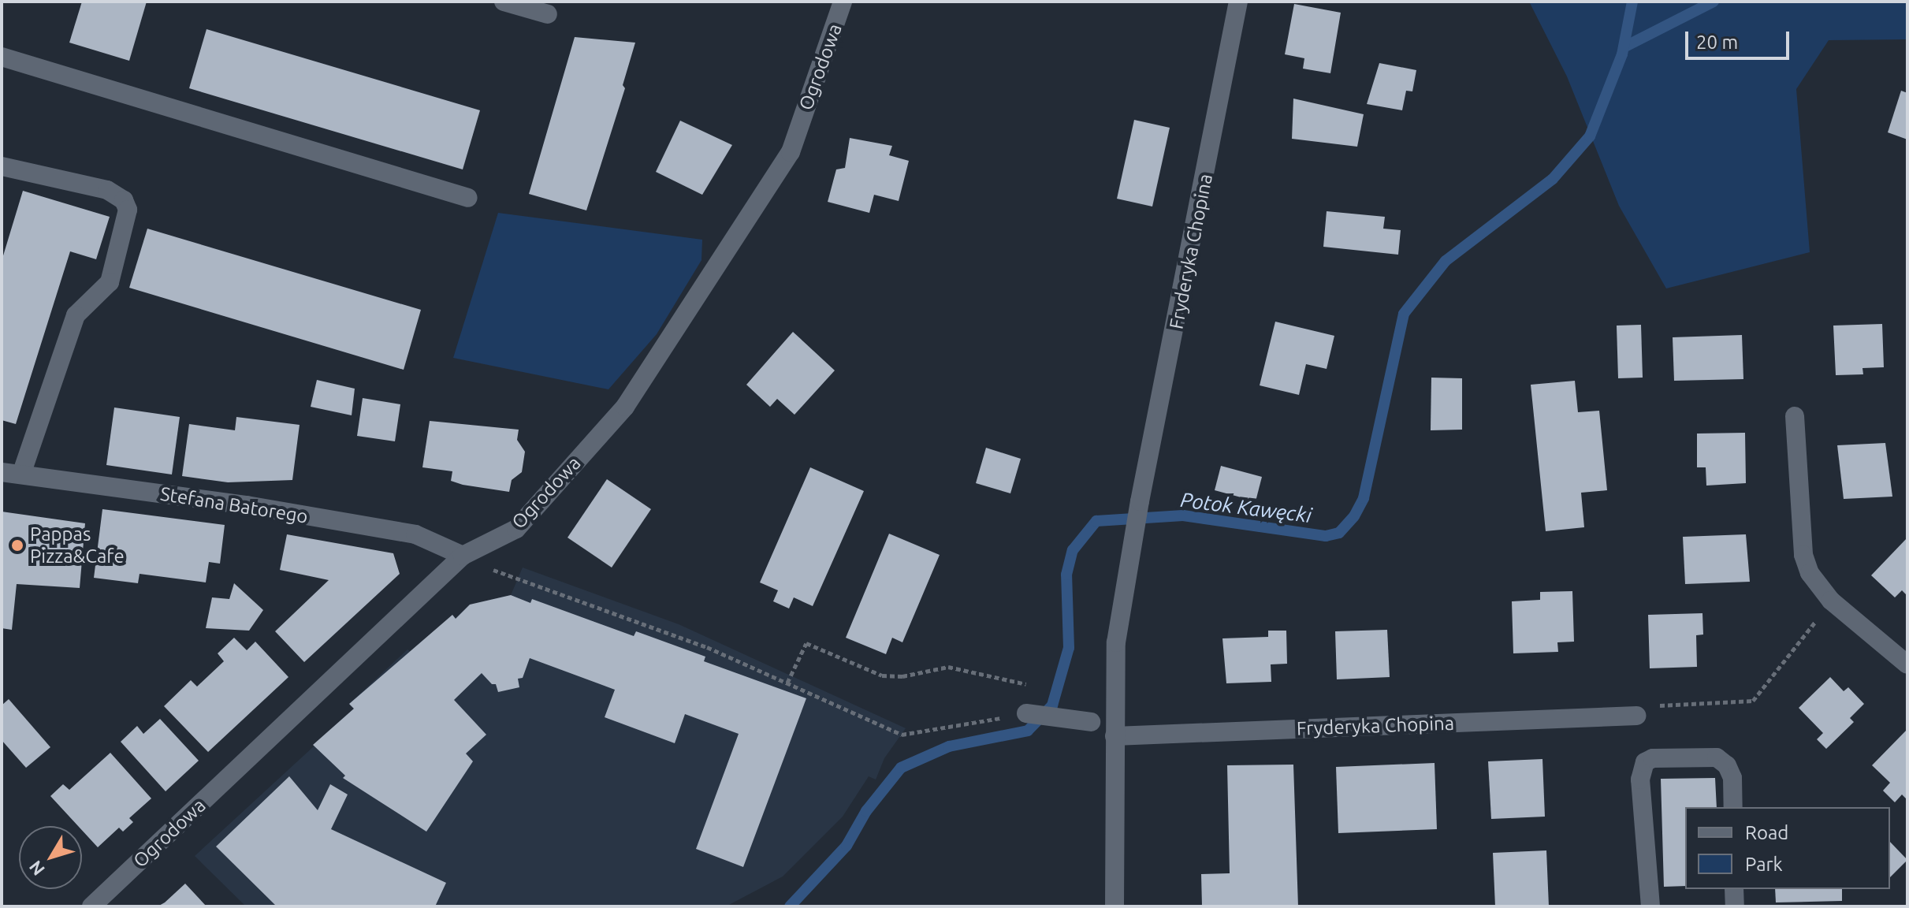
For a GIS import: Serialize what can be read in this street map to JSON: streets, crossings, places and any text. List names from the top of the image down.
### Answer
{
  "streets": {
    "street": ["Ogrodowa", "Fryderyka Chopina", "Stefana Batorego"]
  },
  "crossings": [
    ["Ogrodowa", "Stefana Batorego"]
  ],
  "water": ["Potok Kawęcki"],
  "places": ["Pappas Pizza&Cafe"],
  "legend": ["Road", "Park"],
  "scale_bar": "20 m",
  "north": "bottom left"
}
